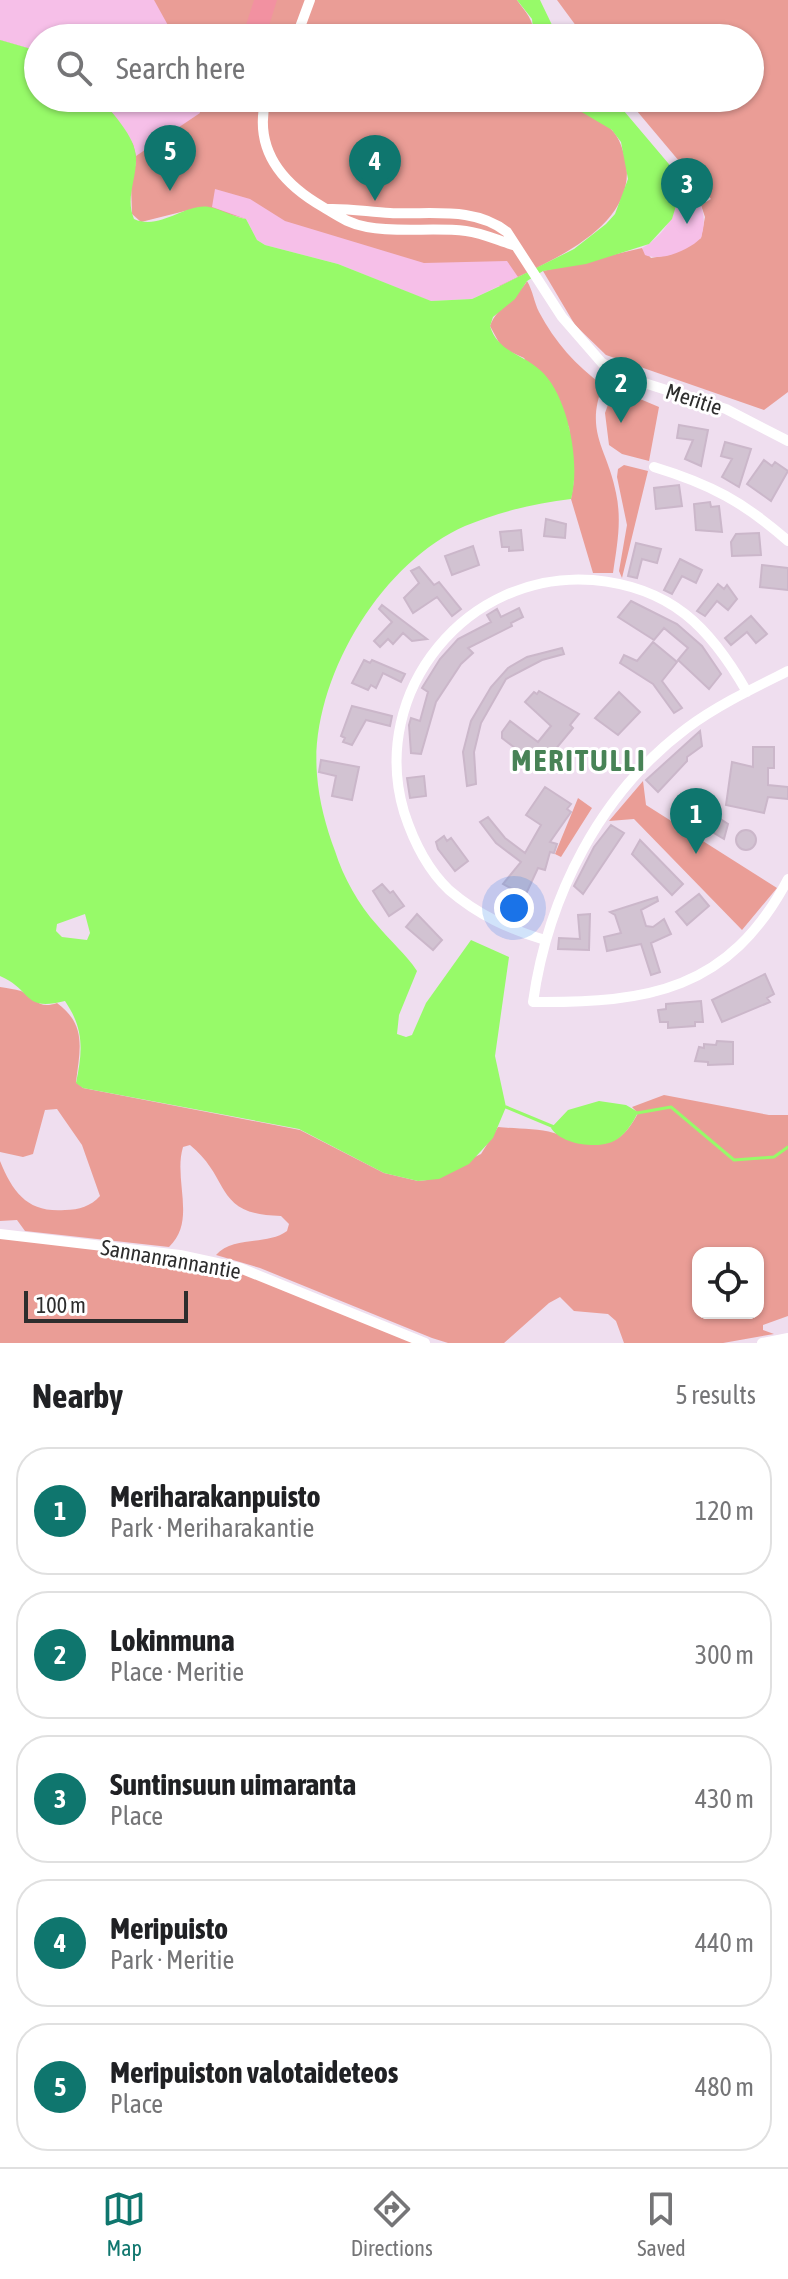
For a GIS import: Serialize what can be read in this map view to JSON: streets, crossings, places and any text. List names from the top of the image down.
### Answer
{
  "streets": {
    "street": ["Meritie", "Sannanrannantie"]
  },
  "districts": ["MERITULLI"],
  "scale_bar": "100 m",
  "page": {
    "search": "Search here",
    "pins": [
      "5",
      "4",
      "3",
      "2",
      "1"
    ],
    "scale": "100 m",
    "heading": ["Nearby", "5 results"],
    "list": [
      {
        "mark": "1",
        "name": "Meriharakanpuisto",
        "note": "Park · Meriharakantie",
        "value": "120 m"
      },
      {
        "mark": "2",
        "name": "Lokinmuna",
        "note": "Place · Meritie",
        "value": "300 m"
      },
      {
        "mark": "3",
        "name": "Suntinsuun uimaranta",
        "note": "Place",
        "value": "430 m"
      },
      {
        "mark": "4",
        "name": "Meripuisto",
        "note": "Park · Meritie",
        "value": "440 m"
      },
      {
        "mark": "5",
        "name": "Meripuiston valotaideteos",
        "note": "Place",
        "value": "480 m"
      }
    ],
    "nav": ["Map", "Directions", "Saved"]
  }
}
